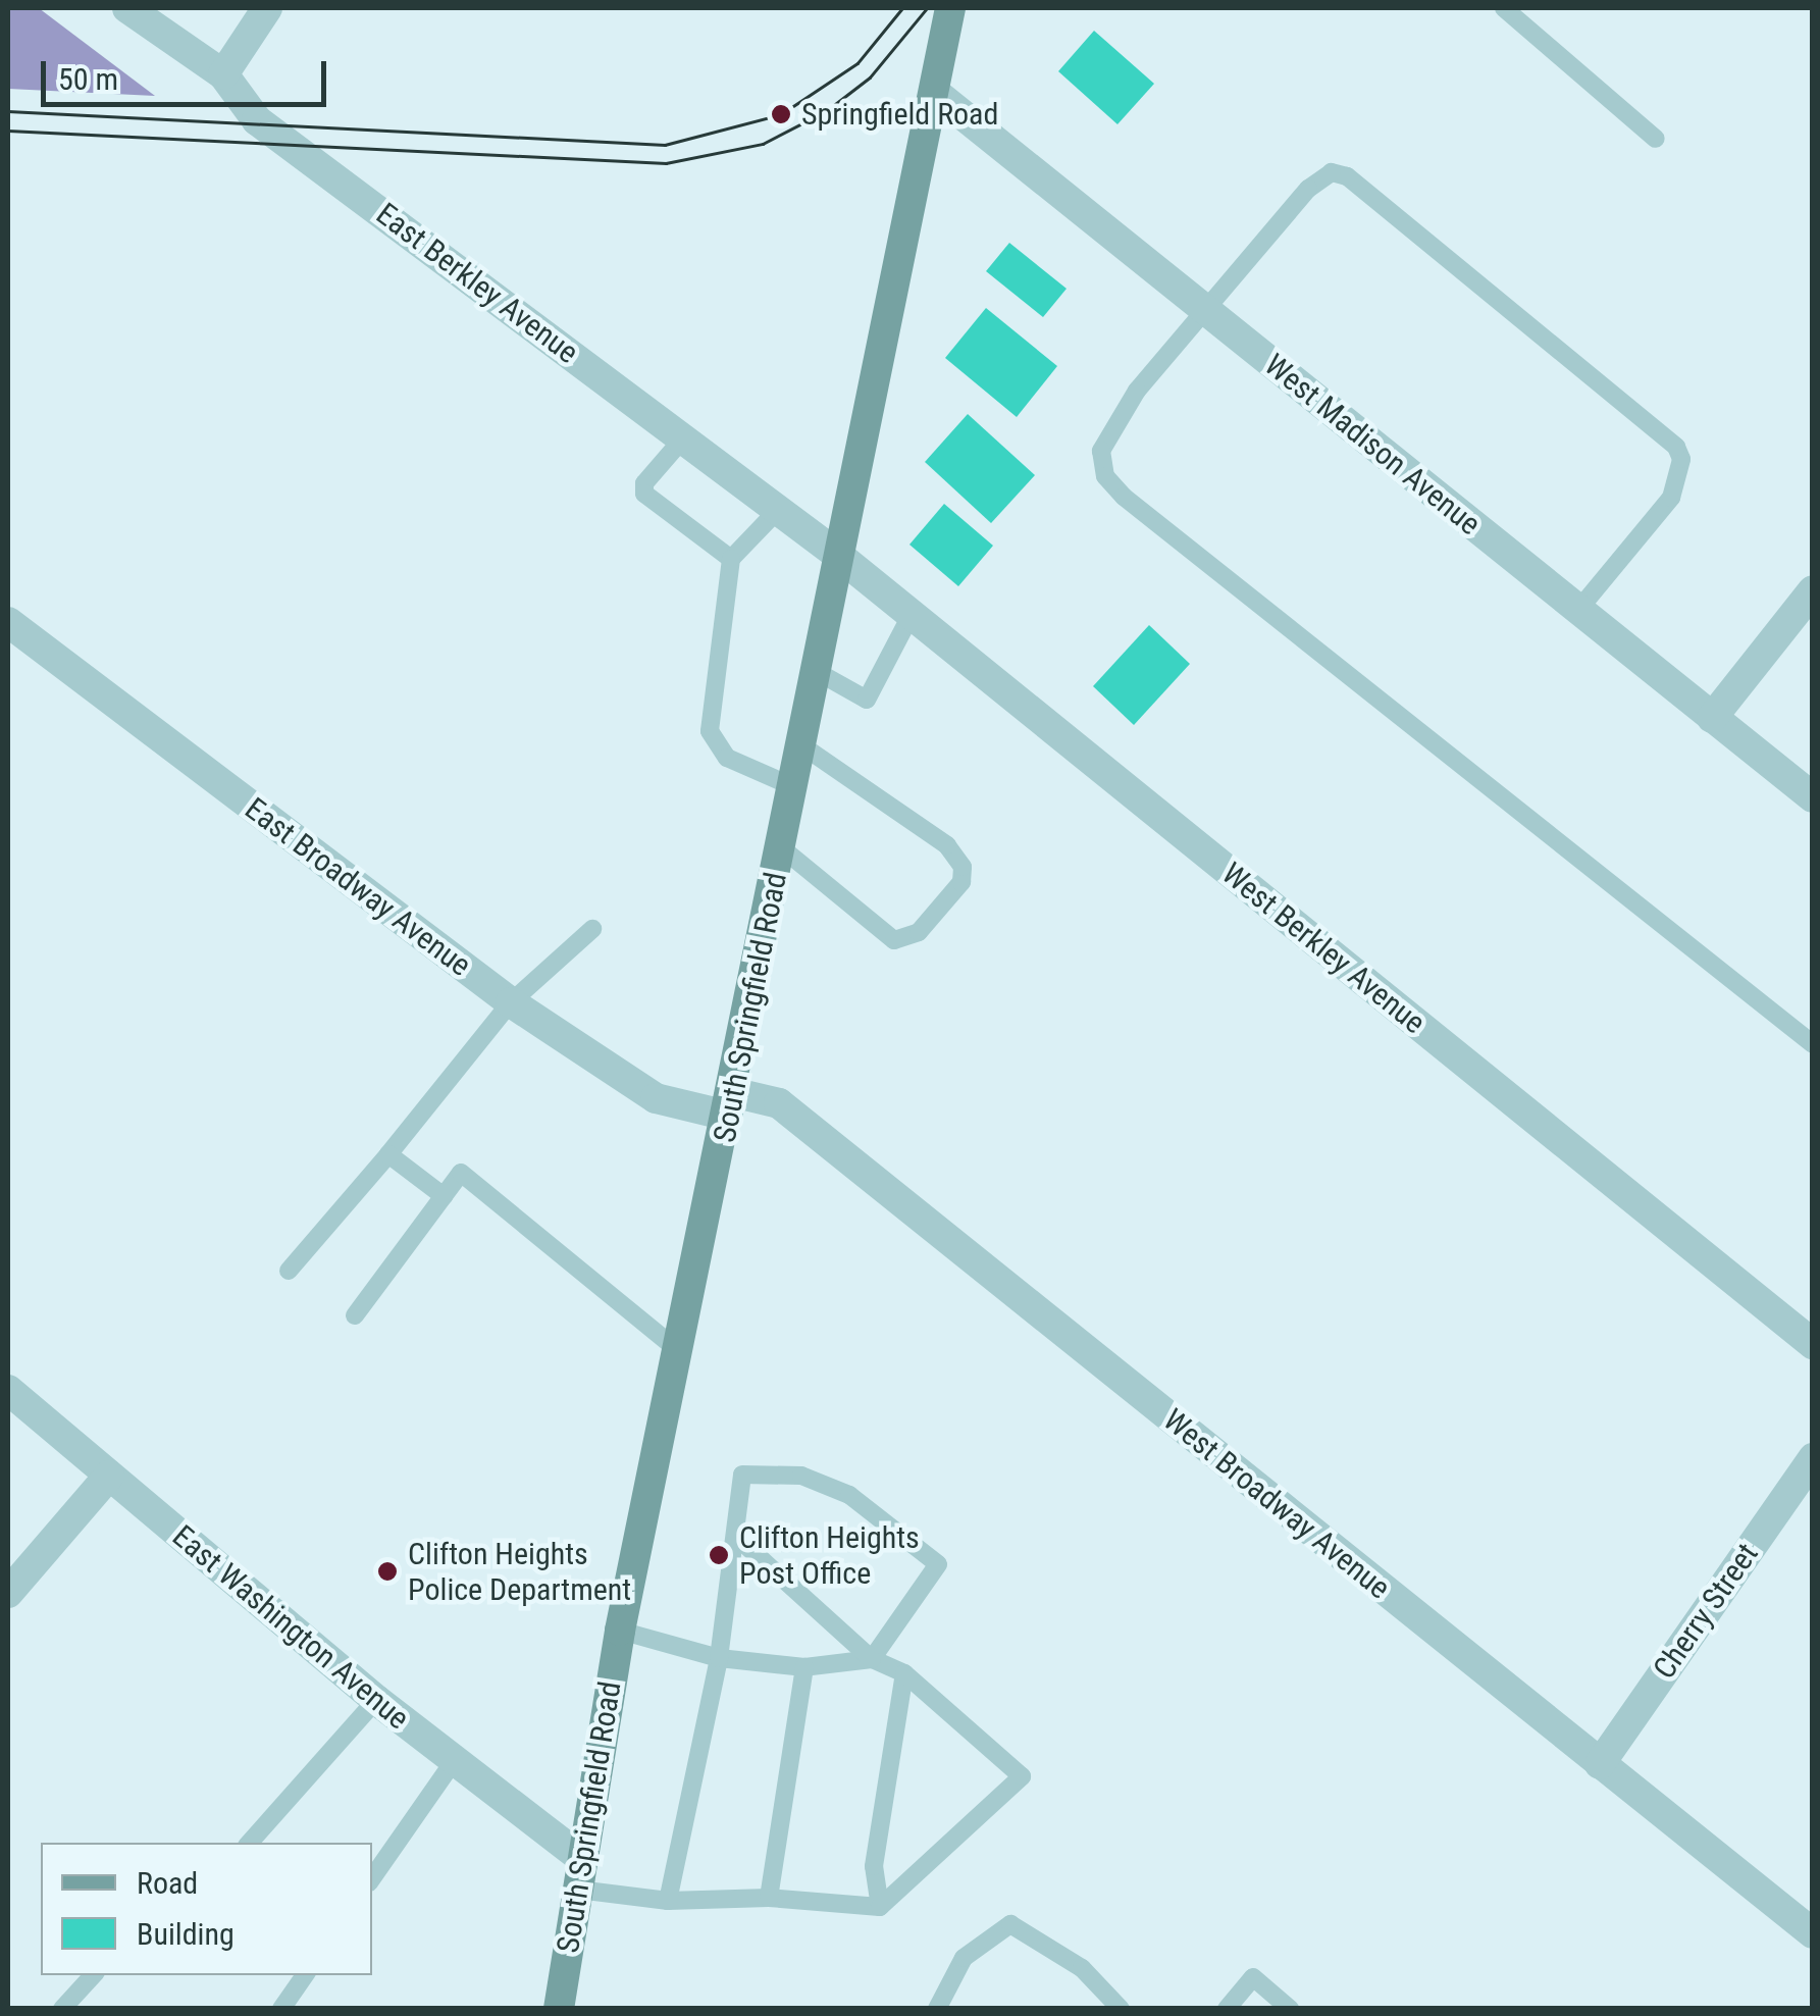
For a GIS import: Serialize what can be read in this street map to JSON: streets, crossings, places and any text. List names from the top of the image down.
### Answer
{
  "streets": {
    "main road": ["South Springfield Road"],
    "street": [
      "East Berkley Avenue",
      "West Madison Avenue",
      "East Broadway Avenue",
      "West Berkley Avenue",
      "West Broadway Avenue",
      "Cherry Street",
      "East Washington Avenue"
    ]
  },
  "crossings": [
    ["East Berkley Avenue", "West Berkley Avenue"],
    ["East Berkley Avenue", "South Springfield Road"],
    ["West Madison Avenue", "South Springfield Road"],
    ["East Broadway Avenue", "South Springfield Road"],
    ["East Broadway Avenue", "West Broadway Avenue"],
    ["West Berkley Avenue", "South Springfield Road"],
    ["South Springfield Road", "West Broadway Avenue"],
    ["South Springfield Road", "East Washington Avenue"],
    ["West Broadway Avenue", "Cherry Street"]
  ],
  "places": ["Springfield Road", "Clifton Heights Post Office", "Clifton Heights Police Department"],
  "legend": ["Road", "Building"],
  "scale_bar": "50 m"
}
